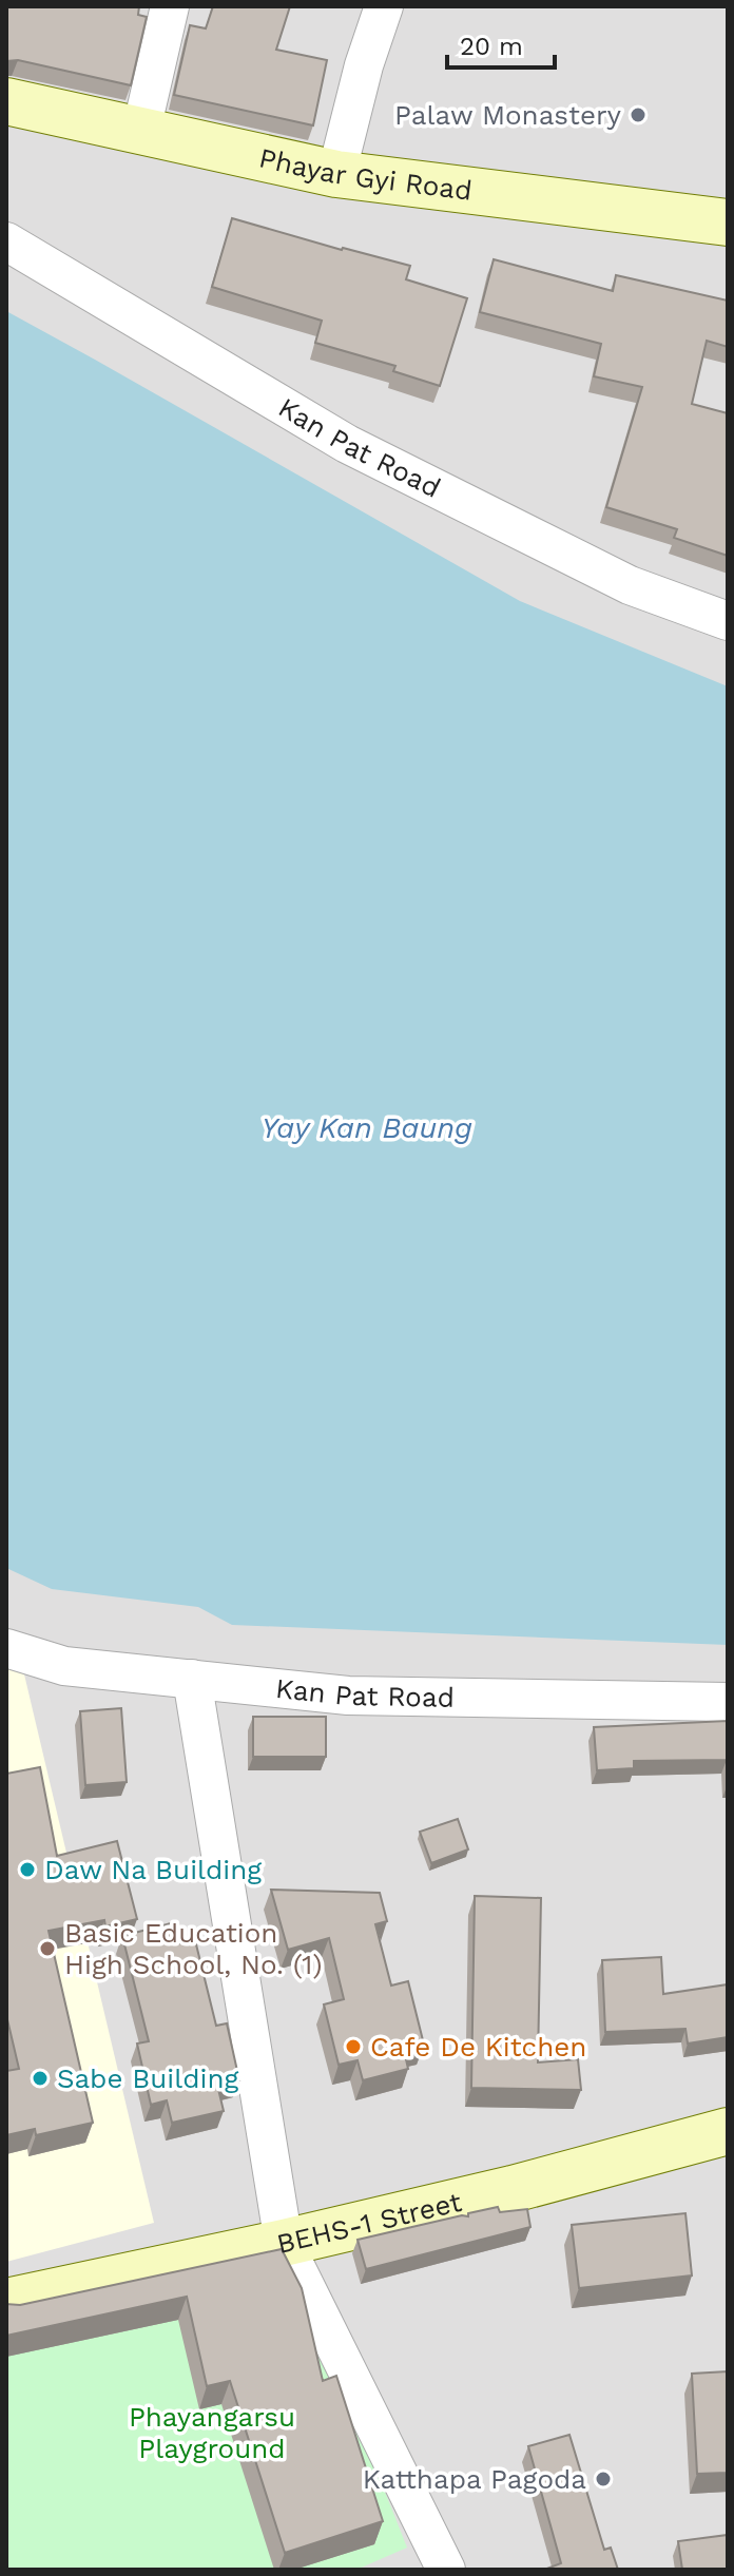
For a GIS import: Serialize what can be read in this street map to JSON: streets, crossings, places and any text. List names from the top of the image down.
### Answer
{
  "streets": {
    "main road": ["Phayar Gyi Road", "BEHS-1 Street"],
    "street": ["Kan Pat Road"]
  },
  "water": ["Yay Kan Baung"],
  "parks": ["Phayangarsu Playground"],
  "places": [
    "Palaw Monastery",
    "Daw Na Building",
    "Basic Education High School, No. (1)",
    "Cafe De Kitchen",
    "Sabe Building",
    "Katthapa Pagoda"
  ],
  "scale_bar": "20 m"
}
